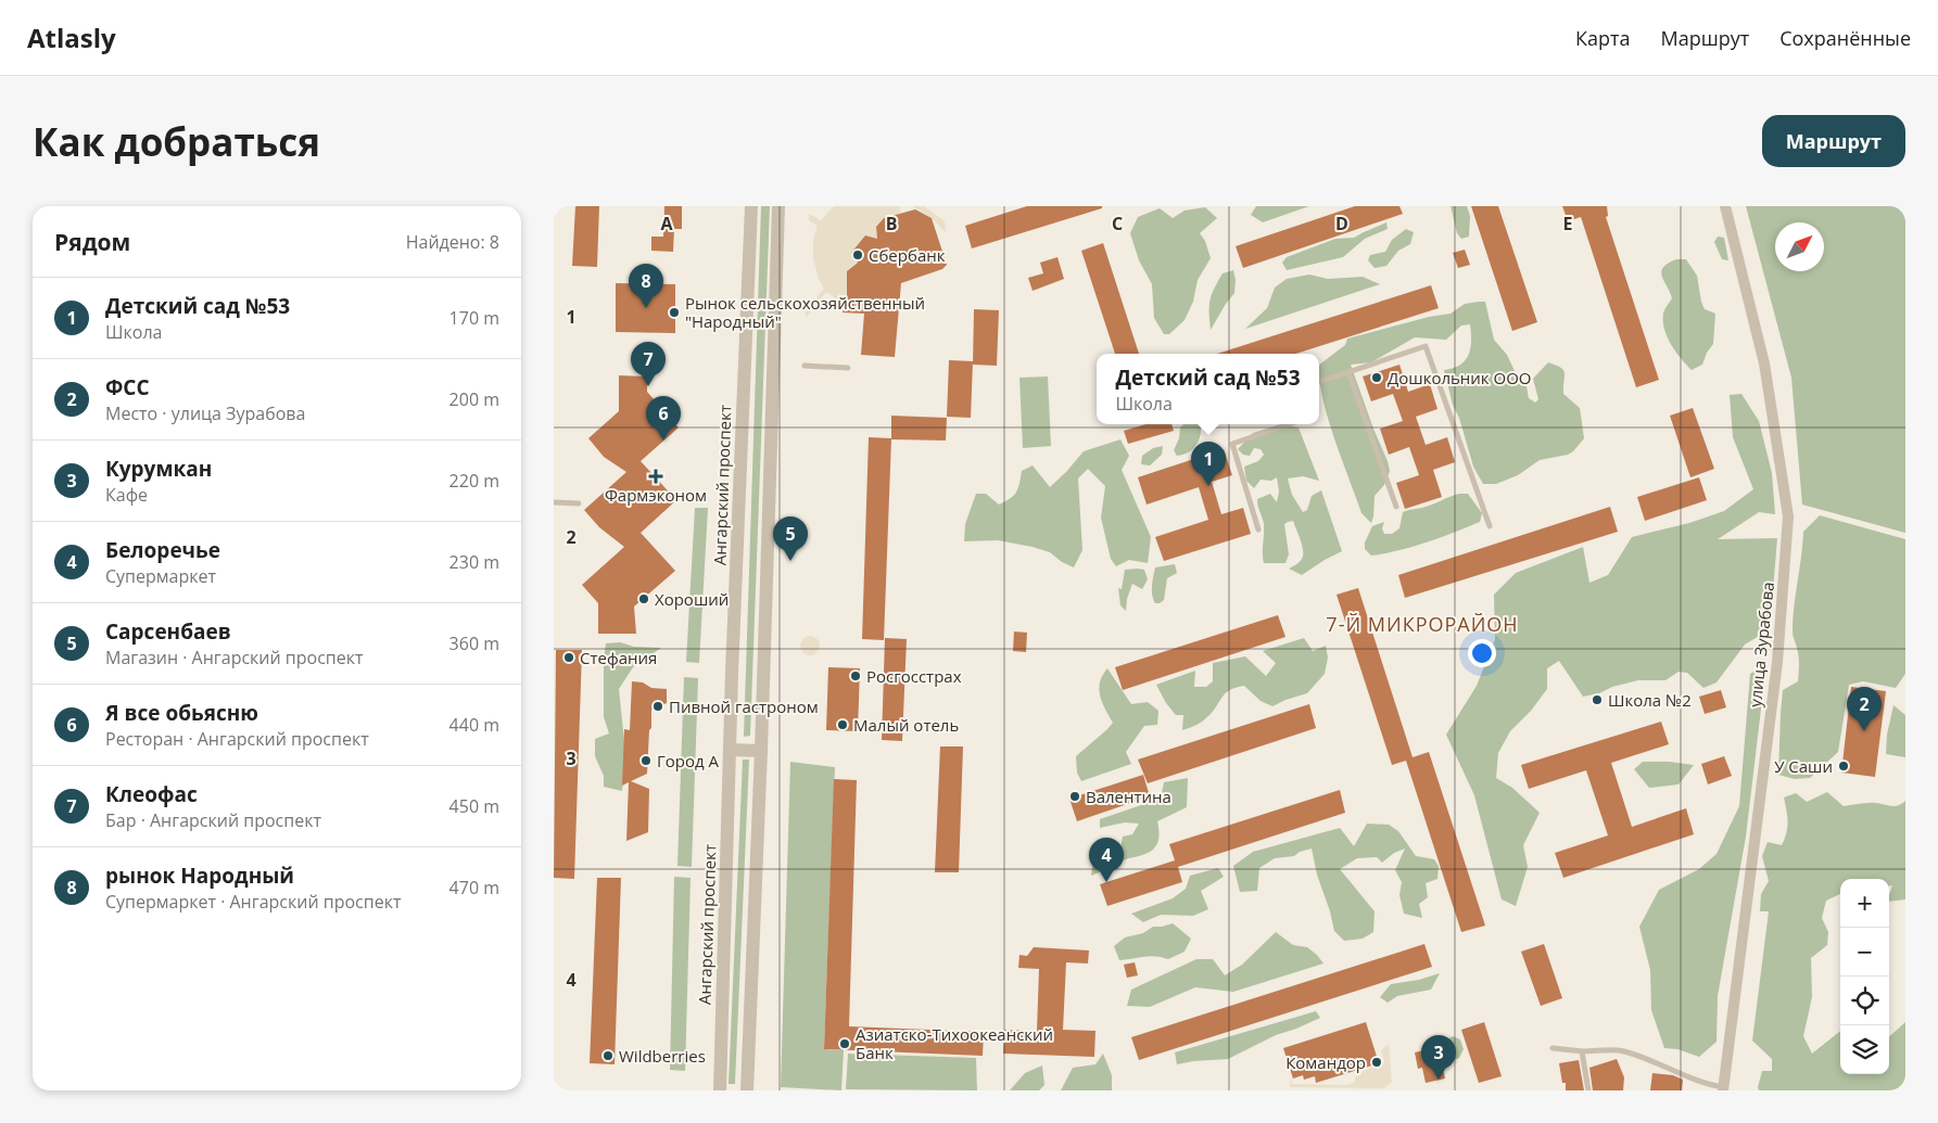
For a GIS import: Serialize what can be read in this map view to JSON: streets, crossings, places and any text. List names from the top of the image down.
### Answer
{
  "streets": {
    "street": ["Ангарский проспект", "улица Зурабова"]
  },
  "districts": ["7-Й МИКРОРАЙОН"],
  "places": {
    "other": [
      "Сбербанк",
      "Рынок сельскохозяйственный \"Народный\"",
      "Дошкольник ООО",
      "Хороший",
      "Стефания",
      "Росгосстрах",
      "Школа №2",
      "Пивной гастроном",
      "Малый отель",
      "Город А",
      "У Саши",
      "Валентина",
      "Азиатско-Тихоокеанский Банк",
      "Wildberries",
      "Командор"
    ],
    "health": ["Фармэконом"]
  },
  "north": "top right",
  "page": {
    "header": "Atlasly",
    "nav": ["Карта", "Маршрут", "Сохранённые"],
    "buttons": "Маршрут",
    "title": "Как добраться",
    "heading": ["Рядом", "Найдено: 8"],
    "pins": [
      "8",
      "7",
      "6",
      "1",
      "5",
      "2",
      "4",
      "3"
    ],
    "list": [
      {
        "mark": "1",
        "name": "Детский сад №53",
        "note": "Школа",
        "value": "170 m"
      },
      {
        "mark": "2",
        "name": "ФСС",
        "note": "Место · улица Зурабова",
        "value": "200 m"
      },
      {
        "mark": "3",
        "name": "Курумкан",
        "note": "Кафе",
        "value": "220 m"
      },
      {
        "mark": "4",
        "name": "Белоречье",
        "note": "Супермаркет",
        "value": "230 m"
      },
      {
        "mark": "5",
        "name": "Сарсенбаев",
        "note": "Магазин · Ангарский проспект",
        "value": "360 m"
      },
      {
        "mark": "6",
        "name": "Я все обьясню",
        "note": "Ресторан · Ангарский проспект",
        "value": "440 m"
      },
      {
        "mark": "7",
        "name": "Клеофас",
        "note": "Бар · Ангарский проспект",
        "value": "450 m"
      },
      {
        "mark": "8",
        "name": "рынок Народный",
        "note": "Супермаркет · Ангарский проспект",
        "value": "470 m"
      }
    ],
    "popup": ["Детский сад №53", "Школа"],
    "map_buttons": ["+", "−"]
  },
  "grid": {
    "columns": [
      "A",
      "B",
      "C",
      "D",
      "E"
    ],
    "rows": [
      "1",
      "2",
      "3",
      "4"
    ]
  }
}
